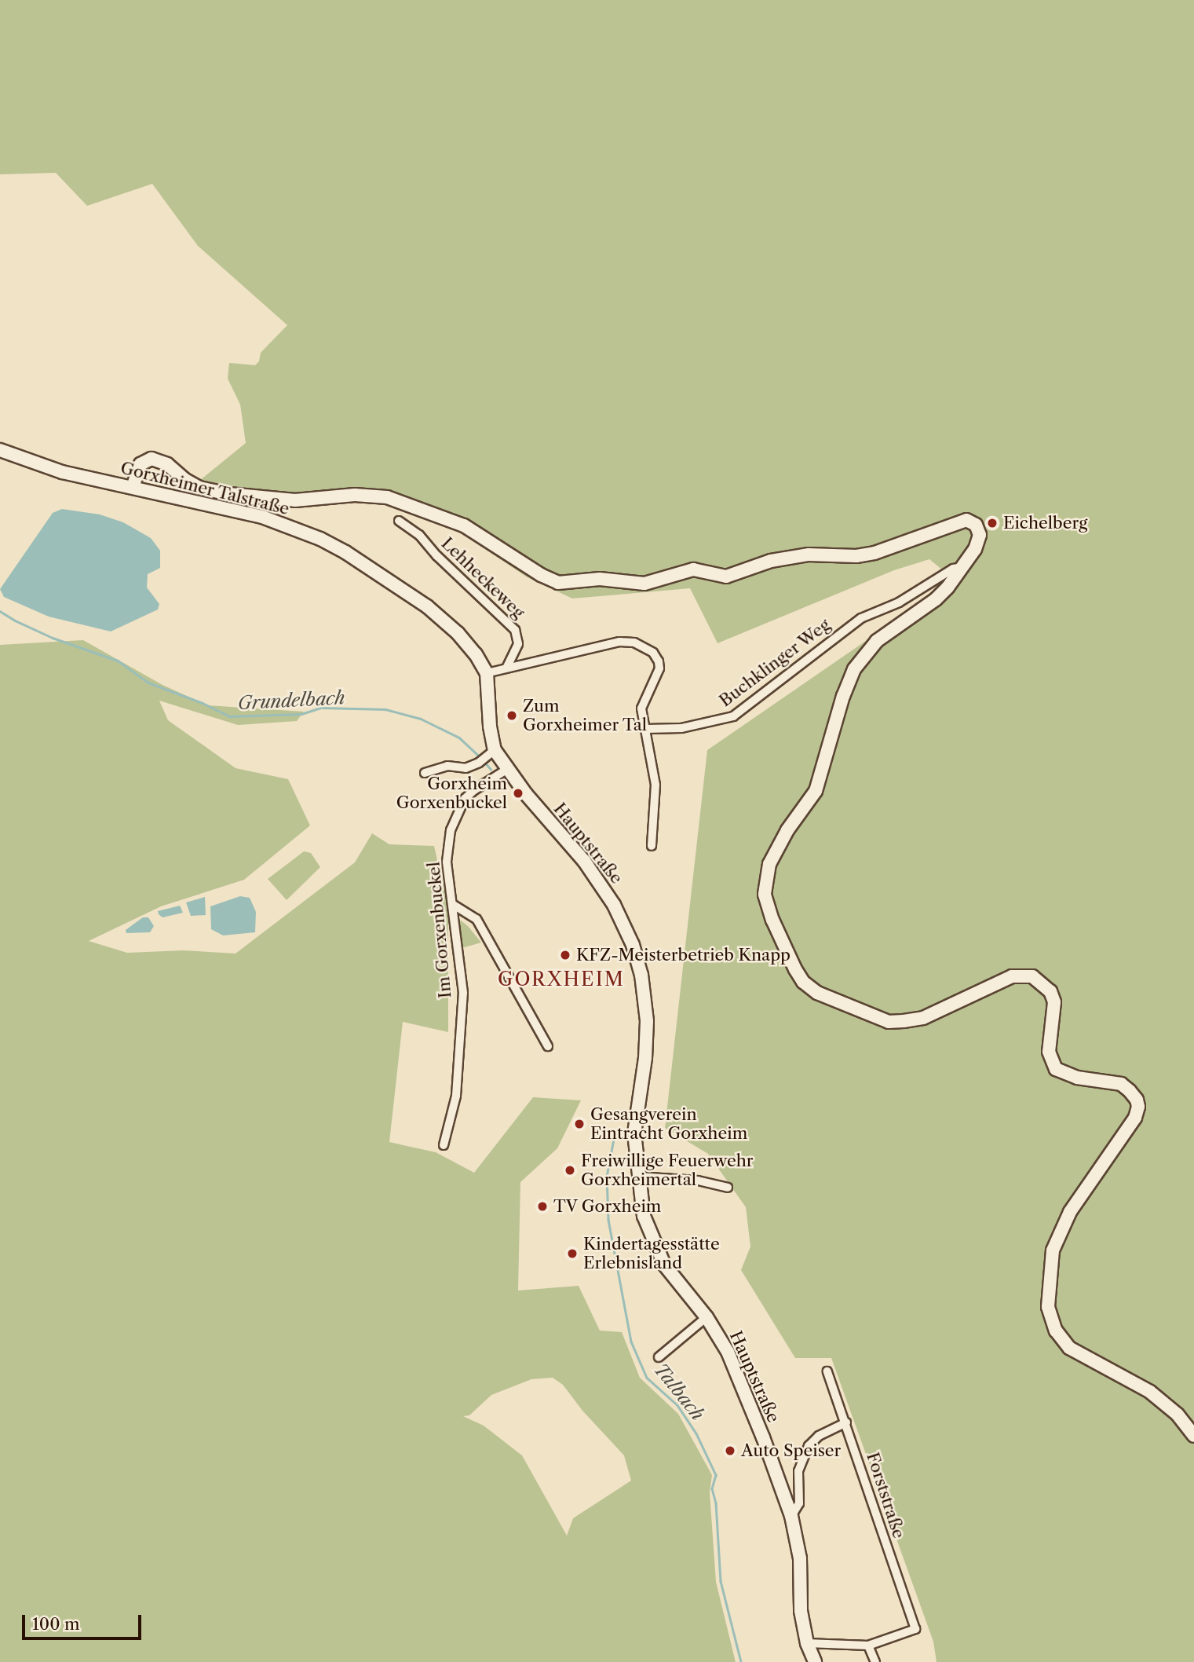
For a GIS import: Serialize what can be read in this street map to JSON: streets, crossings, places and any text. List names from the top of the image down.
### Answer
{
  "streets": {
    "street": [
      "Gorxheimer Talstraße",
      "Lehheckeweg",
      "Buchklinger Weg",
      "Hauptstraße",
      "Im Gorxenbuckel",
      "Forststraße"
    ]
  },
  "crossings": [
    ["Gorxheimer Talstraße", "Hauptstraße"],
    ["Hauptstraße", "Im Gorxenbuckel"]
  ],
  "districts": ["GORXHEIM"],
  "water": ["Grundelbach", "Talbach"],
  "places": [
    "Eichelberg",
    "Zum Gorxheimer Tal",
    "Gorxheim Gorxenbuckel",
    "KFZ-Meisterbetrieb Knapp",
    "Gesangverein Eintracht Gorxheim",
    "Freiwillige Feuerwehr Gorxheimertal",
    "TV Gorxheim",
    "Kindertagesstätte Erlebnisland",
    "Auto Speiser"
  ],
  "scale_bar": "100 m"
}
